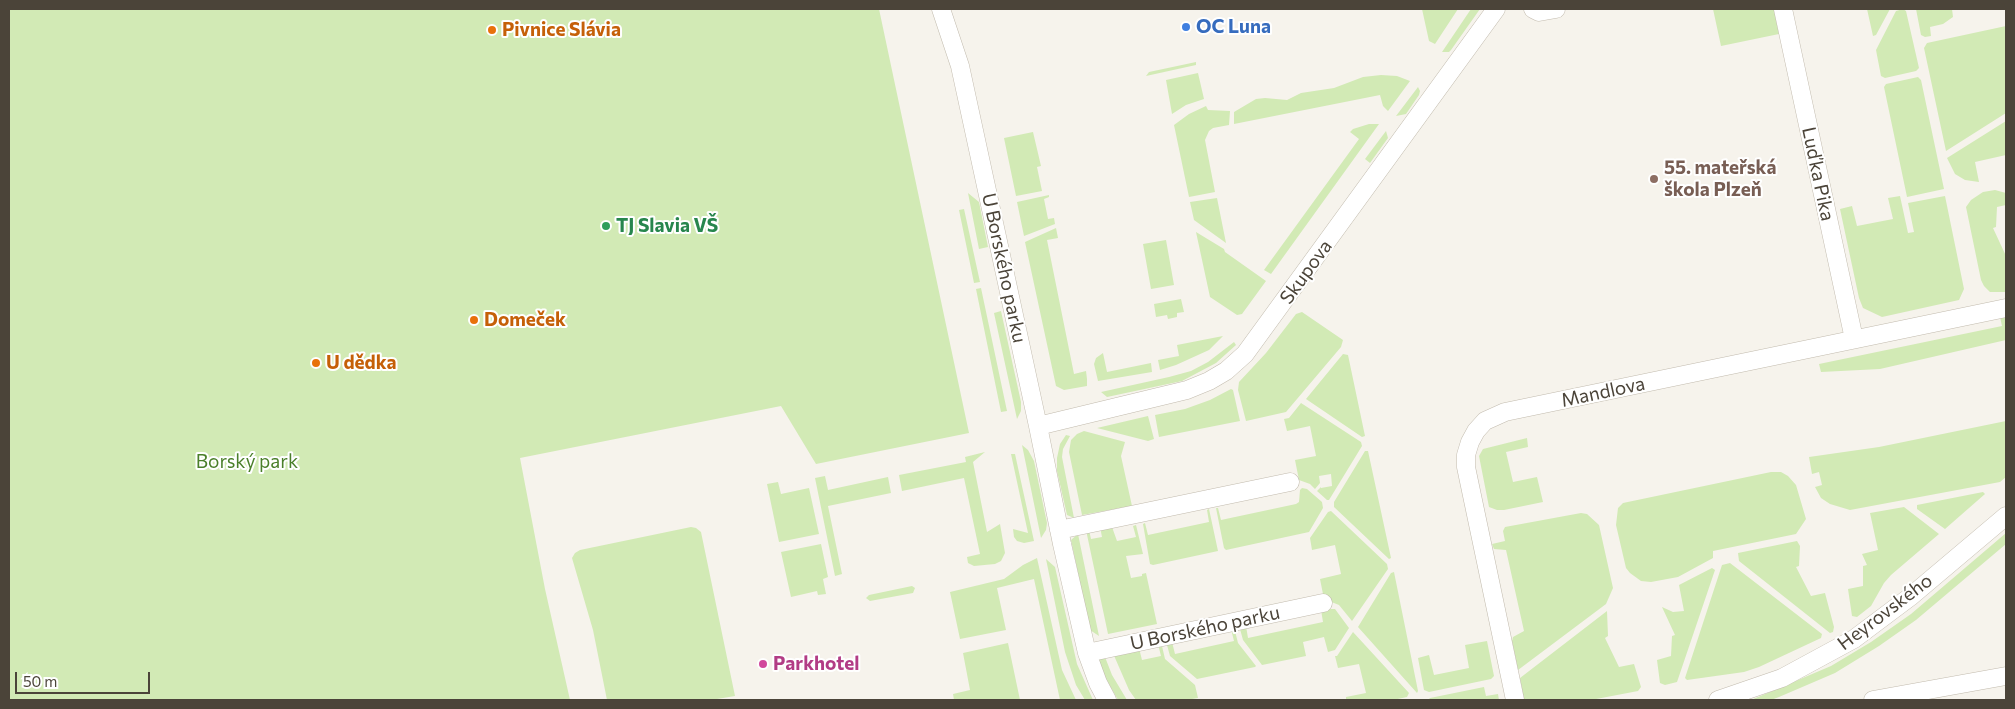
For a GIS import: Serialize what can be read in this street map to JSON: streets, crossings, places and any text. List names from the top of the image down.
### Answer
{
  "streets": {
    "street": [
      "Luďka Pika",
      "U Borského parku",
      "Skupova",
      "Mandlova",
      "Heyrovského"
    ]
  },
  "crossings": [
    ["Luďka Pika", "Mandlova"],
    ["U Borského parku", "Skupova"]
  ],
  "parks": ["Borský park"],
  "places": [
    "OC Luna",
    "Pivnice Slávia",
    "55. mateřská škola Plzeň",
    "TJ Slavia VŠ",
    "Domeček",
    "U dědka",
    "Parkhotel"
  ],
  "scale_bar": "50 m"
}
